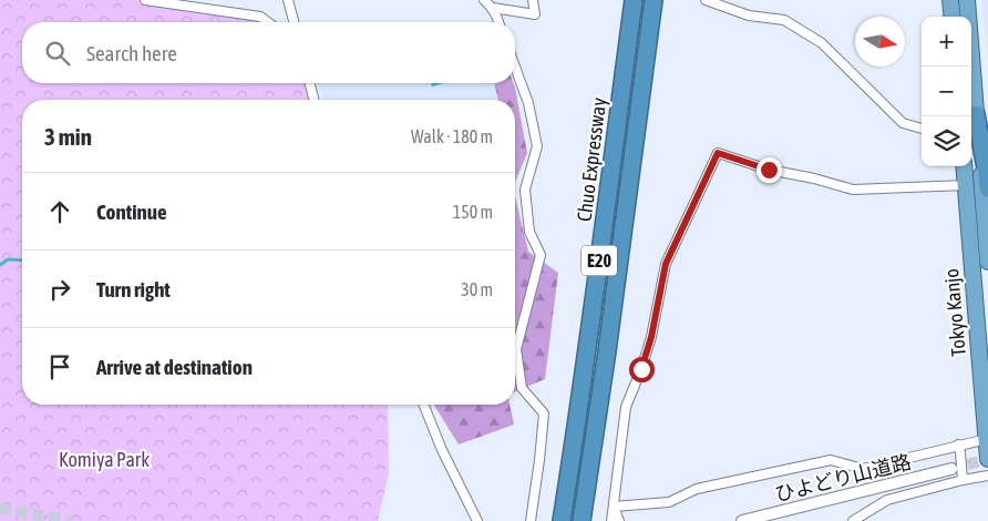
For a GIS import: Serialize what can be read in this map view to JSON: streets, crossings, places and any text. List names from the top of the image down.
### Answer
{
  "streets": {
    "highway": ["Chuo Expressway", "E20", "Tokyo Kanjo"],
    "street": ["ひよどり山道路"]
  },
  "parks": ["Komiya Park"],
  "north": "right",
  "page": {
    "map_buttons": ["+", "−"],
    "search": "Search here",
    "heading": ["3 min", "Walk · 180 m"],
    "list": [
      ["Continue", "150 m"],
      ["Turn right", "30 m"],
      "Arrive at destination"
    ]
  }
}
